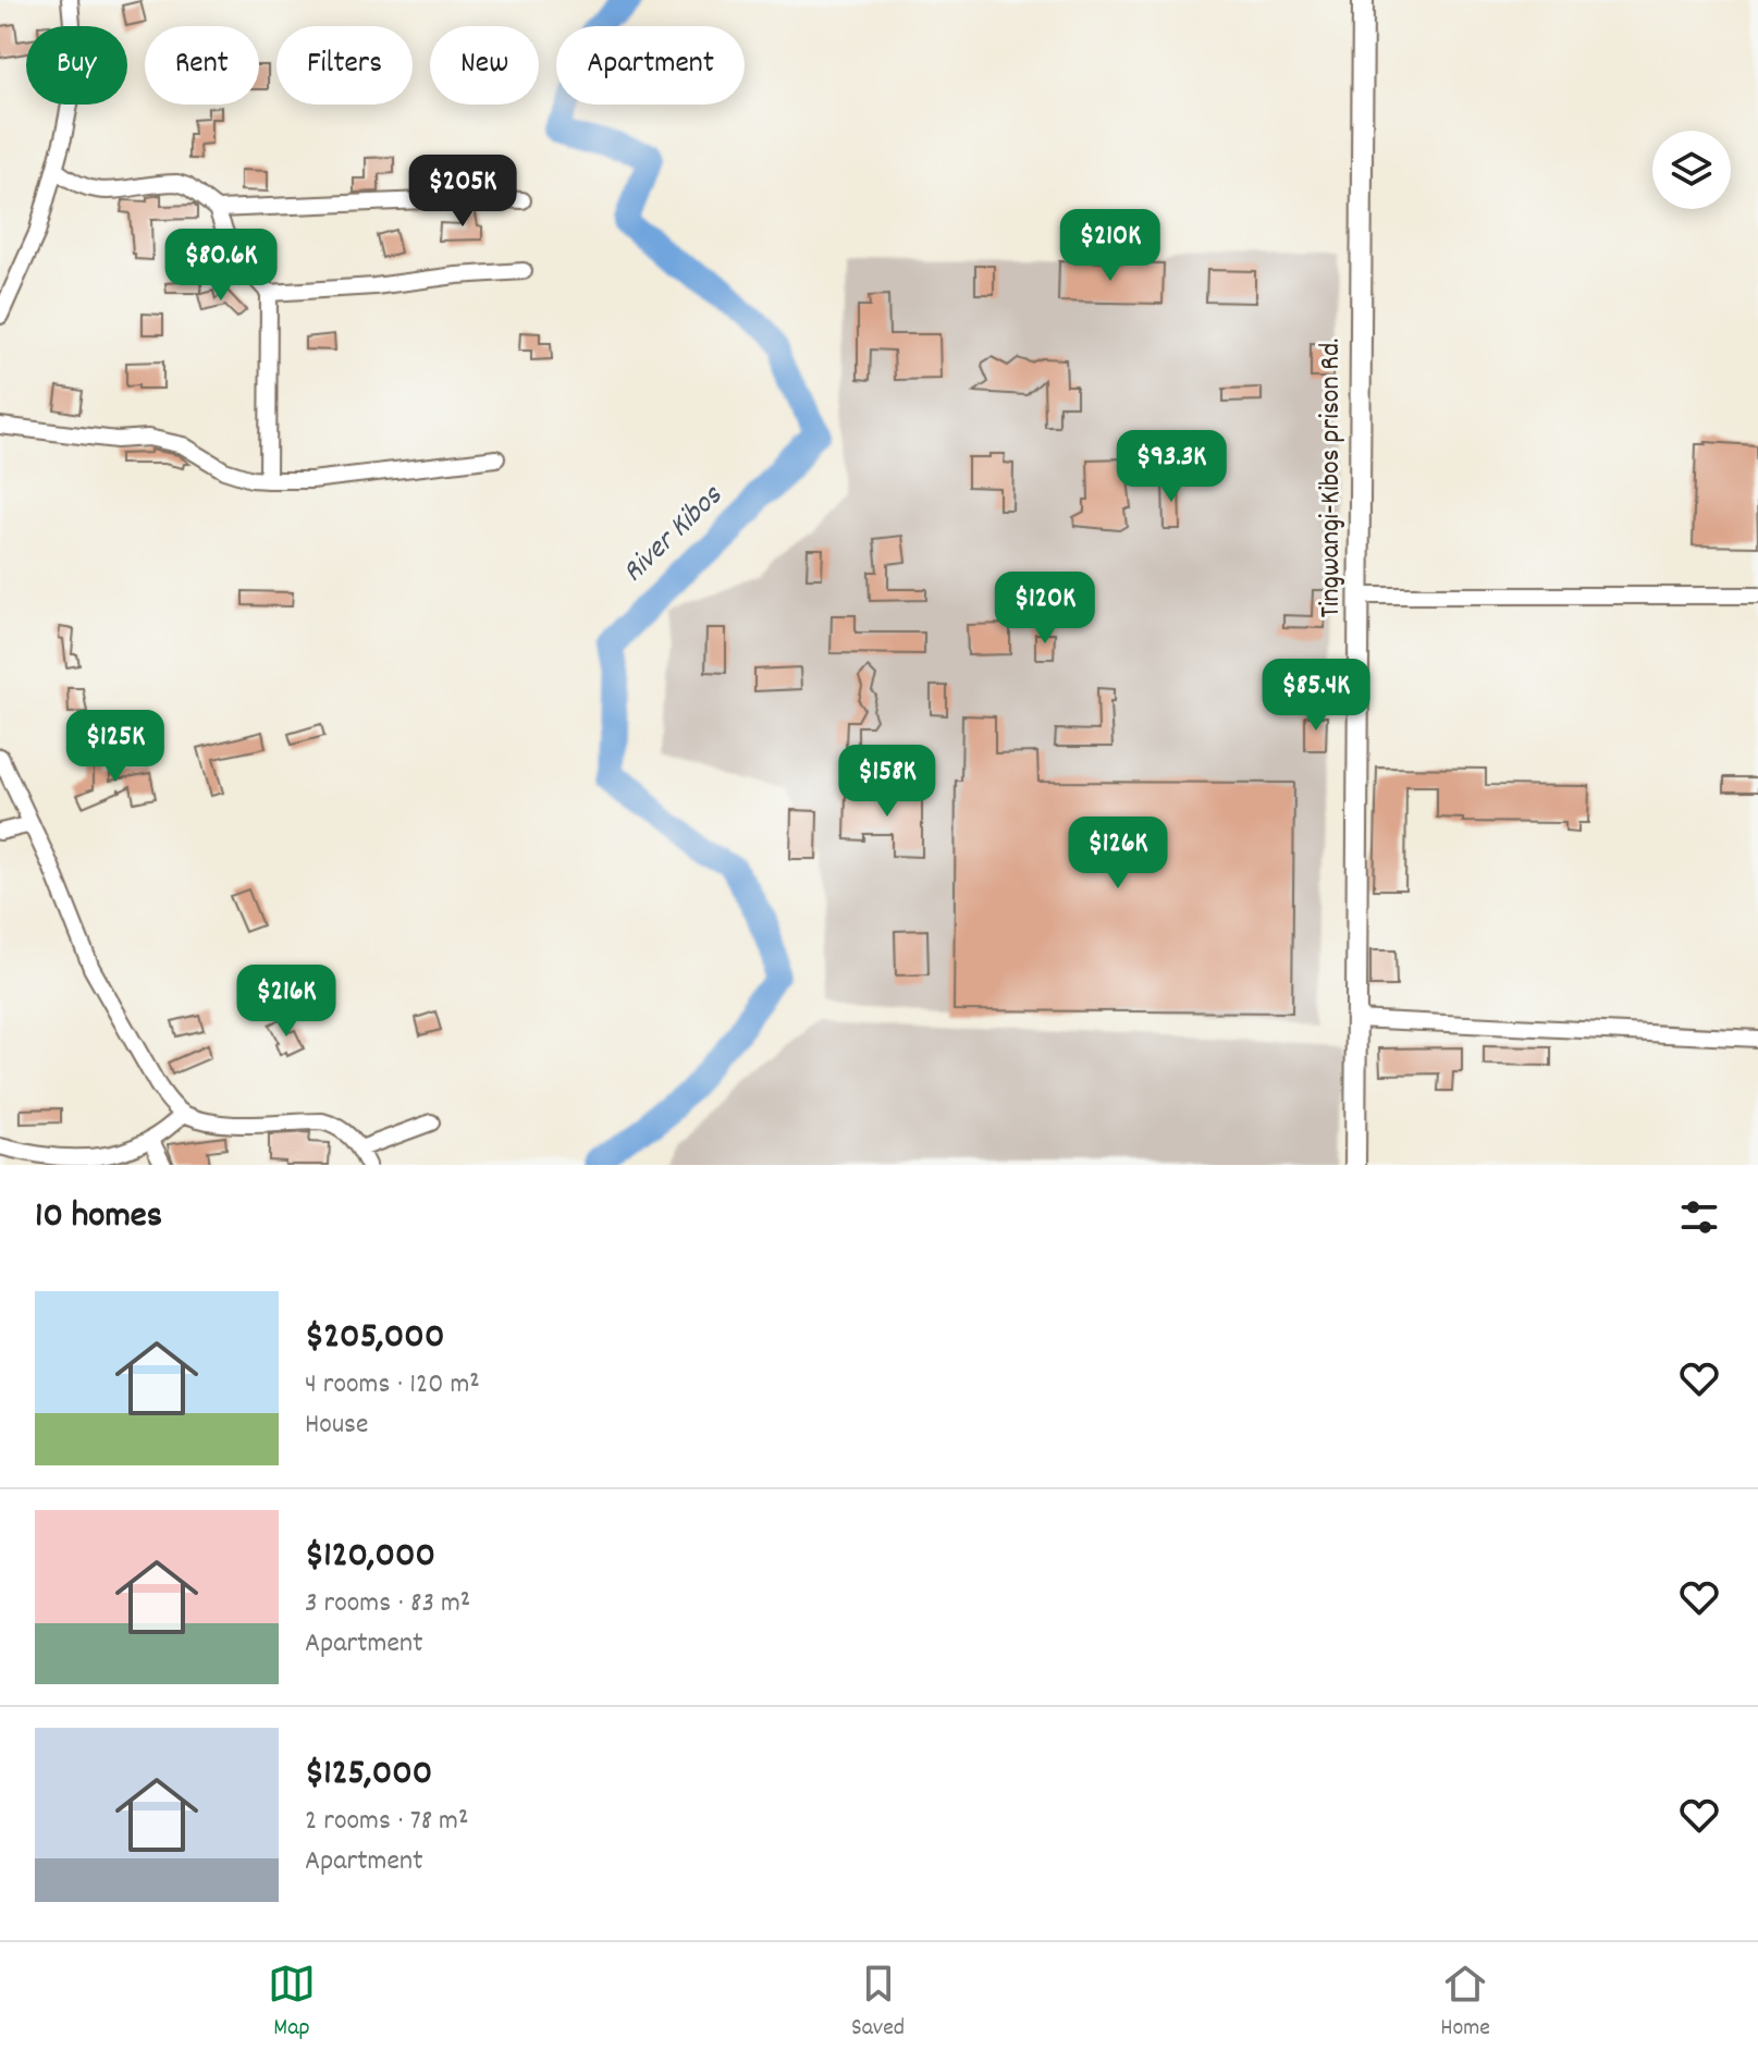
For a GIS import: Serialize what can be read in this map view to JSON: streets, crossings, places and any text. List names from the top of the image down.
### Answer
{
  "streets": {
    "street": ["Tingwangi-Kibos prison Rd."]
  },
  "water": ["River Kibos"],
  "page": {
    "chip": [
      "Buy",
      "Rent",
      "Filters",
      "New",
      "Apartment"
    ],
    "price": [
      "$205K",
      "$210K",
      "$80.6K",
      "$93.3K",
      "$120K",
      "$85.4K",
      "$125K",
      "$158K",
      "$126K",
      "$216K"
    ],
    "heading": "10 homes",
    "list": [
      {
        "name": "$205,000",
        "note": "4 rooms · 120 m² · House"
      },
      {
        "name": "$120,000",
        "note": "3 rooms · 83 m² · Apartment"
      },
      {
        "name": "$125,000",
        "note": "2 rooms · 78 m² · Apartment"
      }
    ],
    "tabs": ["Map", "Saved", "Home"]
  }
}
